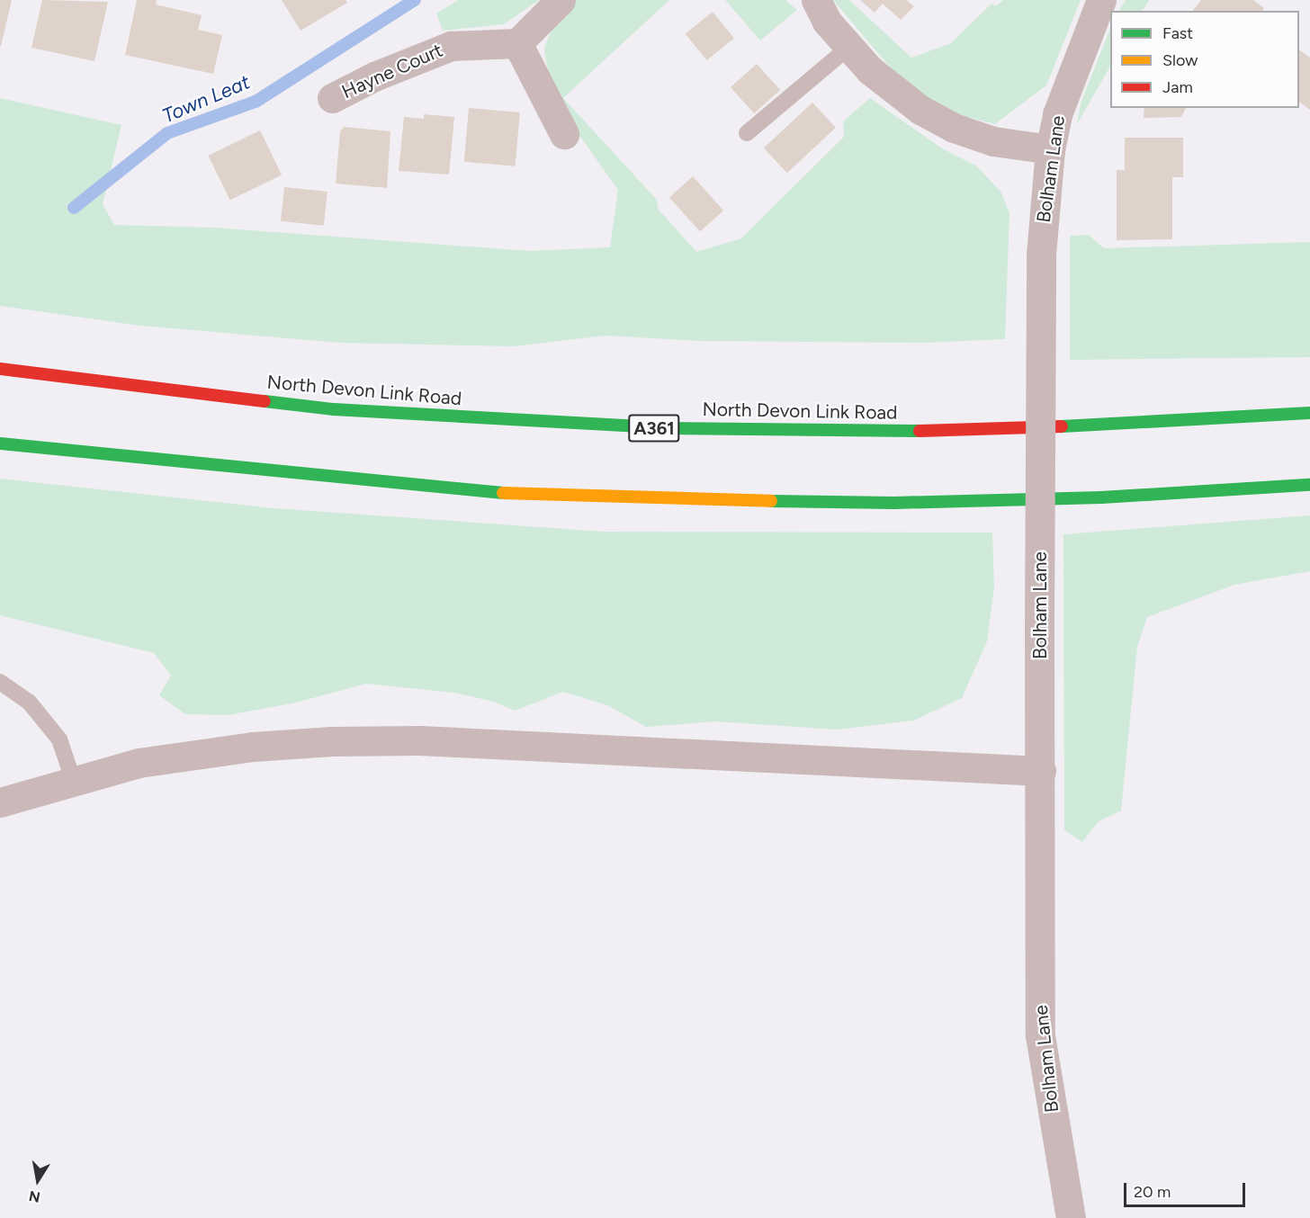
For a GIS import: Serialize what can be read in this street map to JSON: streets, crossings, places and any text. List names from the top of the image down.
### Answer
{
  "streets": {
    "highway": ["North Devon Link Road", "A361"],
    "street": ["Hayne Court", "Bolham Lane"]
  },
  "water": ["Town Leat"],
  "legend": ["Fast", "Slow", "Jam"],
  "scale_bar": "20 m",
  "north": "bottom"
}
